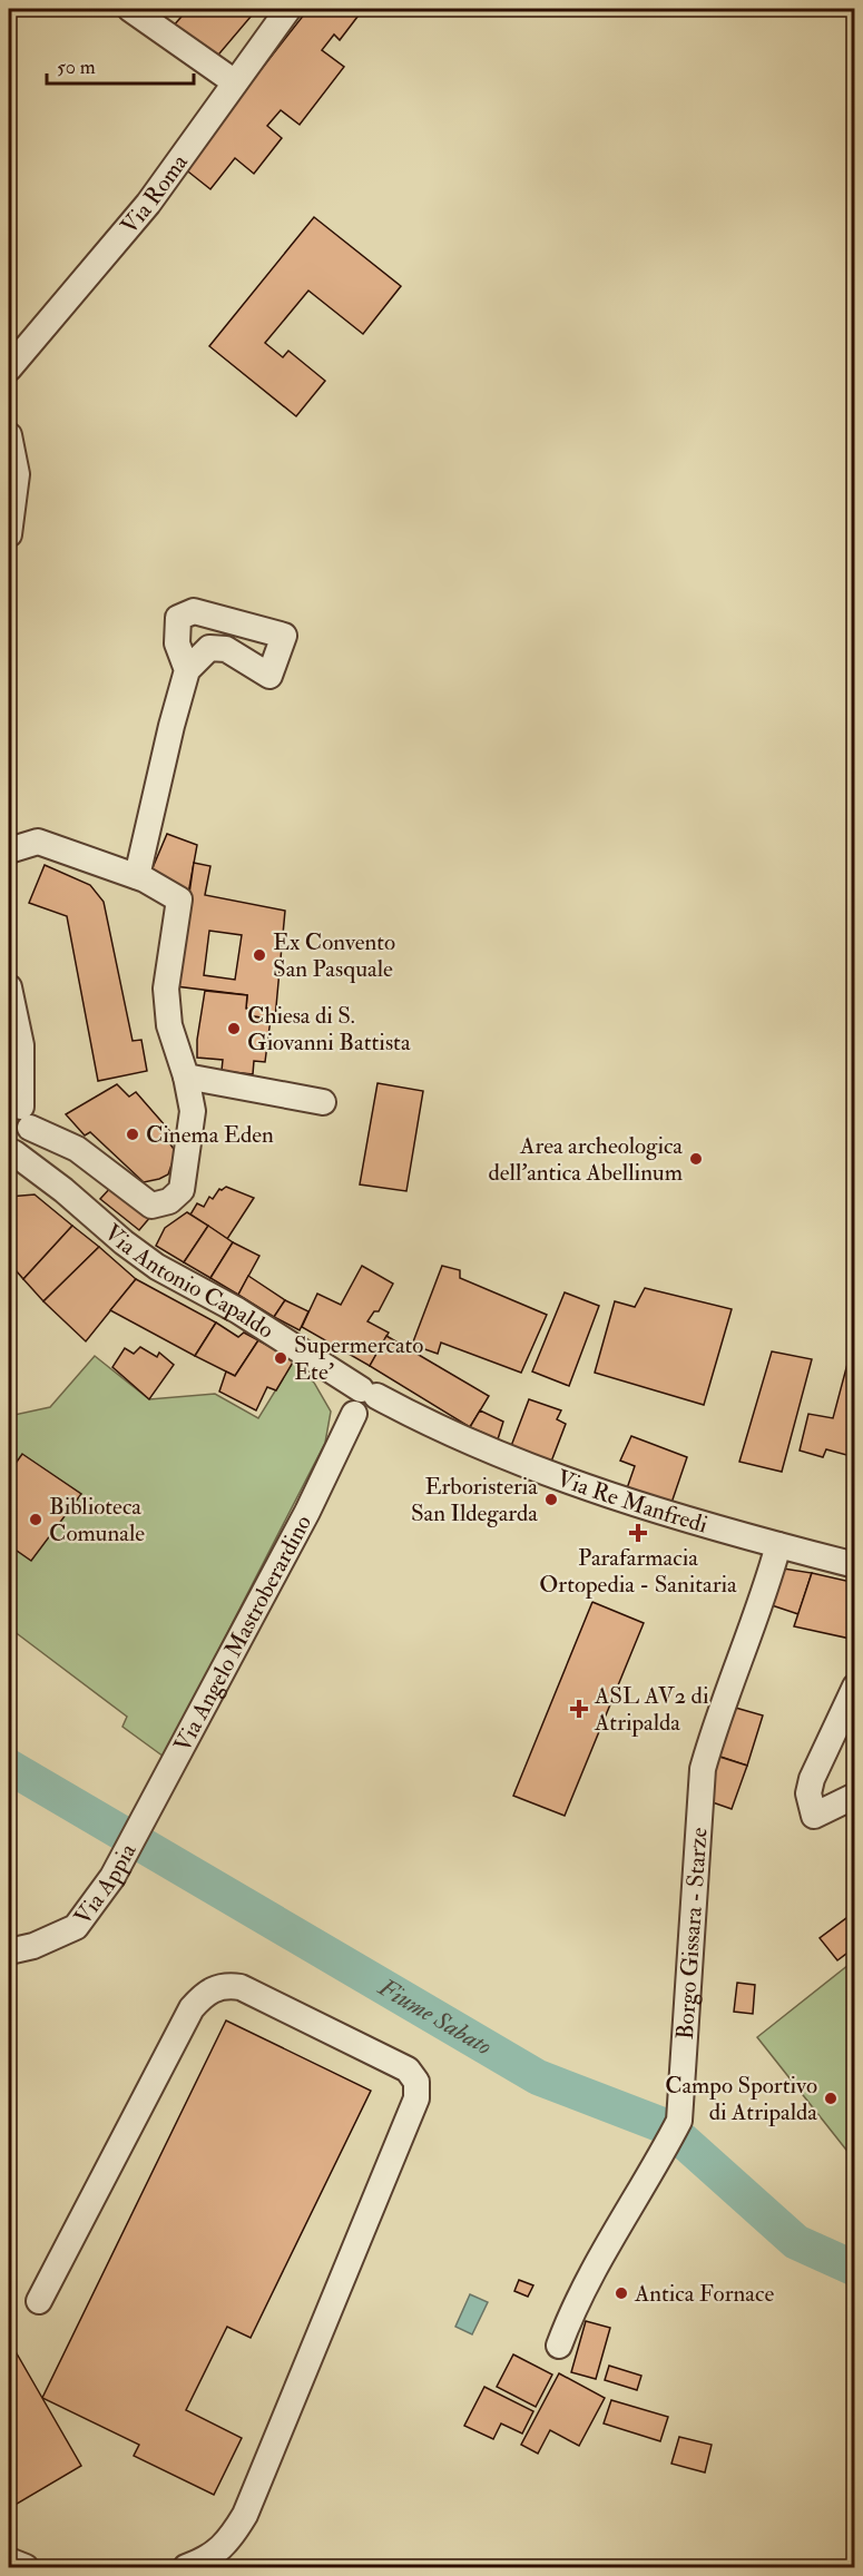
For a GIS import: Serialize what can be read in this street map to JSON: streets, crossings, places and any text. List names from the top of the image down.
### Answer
{
  "streets": {
    "street": [
      "Via Roma",
      "Via Antonio Capaldo",
      "Via Re Manfredi",
      "Via Angelo Mastroberardino",
      "Via Appia",
      "Borgo Gissara - Starze"
    ]
  },
  "crossings": [
    ["Via Antonio Capaldo", "Via Re Manfredi"],
    ["Via Antonio Capaldo", "Via Angelo Mastroberardino"],
    ["Via Re Manfredi", "Via Angelo Mastroberardino"],
    ["Via Re Manfredi", "Borgo Gissara - Starze"],
    ["Via Angelo Mastroberardino", "Via Appia"]
  ],
  "water": ["Fiume Sabato"],
  "places": {
    "other": [
      "Ex Convento San Pasquale",
      "Chiesa di S. Giovanni Battista",
      "Cinema Eden",
      "Area archeologica dell'antica Abellinum",
      "Supermercato Ete'",
      "Erboristeria San Ildegarda",
      "Biblioteca Comunale",
      "Campo Sportivo di Atripalda",
      "Antica Fornace"
    ],
    "health": ["Parafarmacia Ortopedia - Sanitaria", "ASL AV2 di Atripalda"]
  },
  "scale_bar": "50 m"
}
